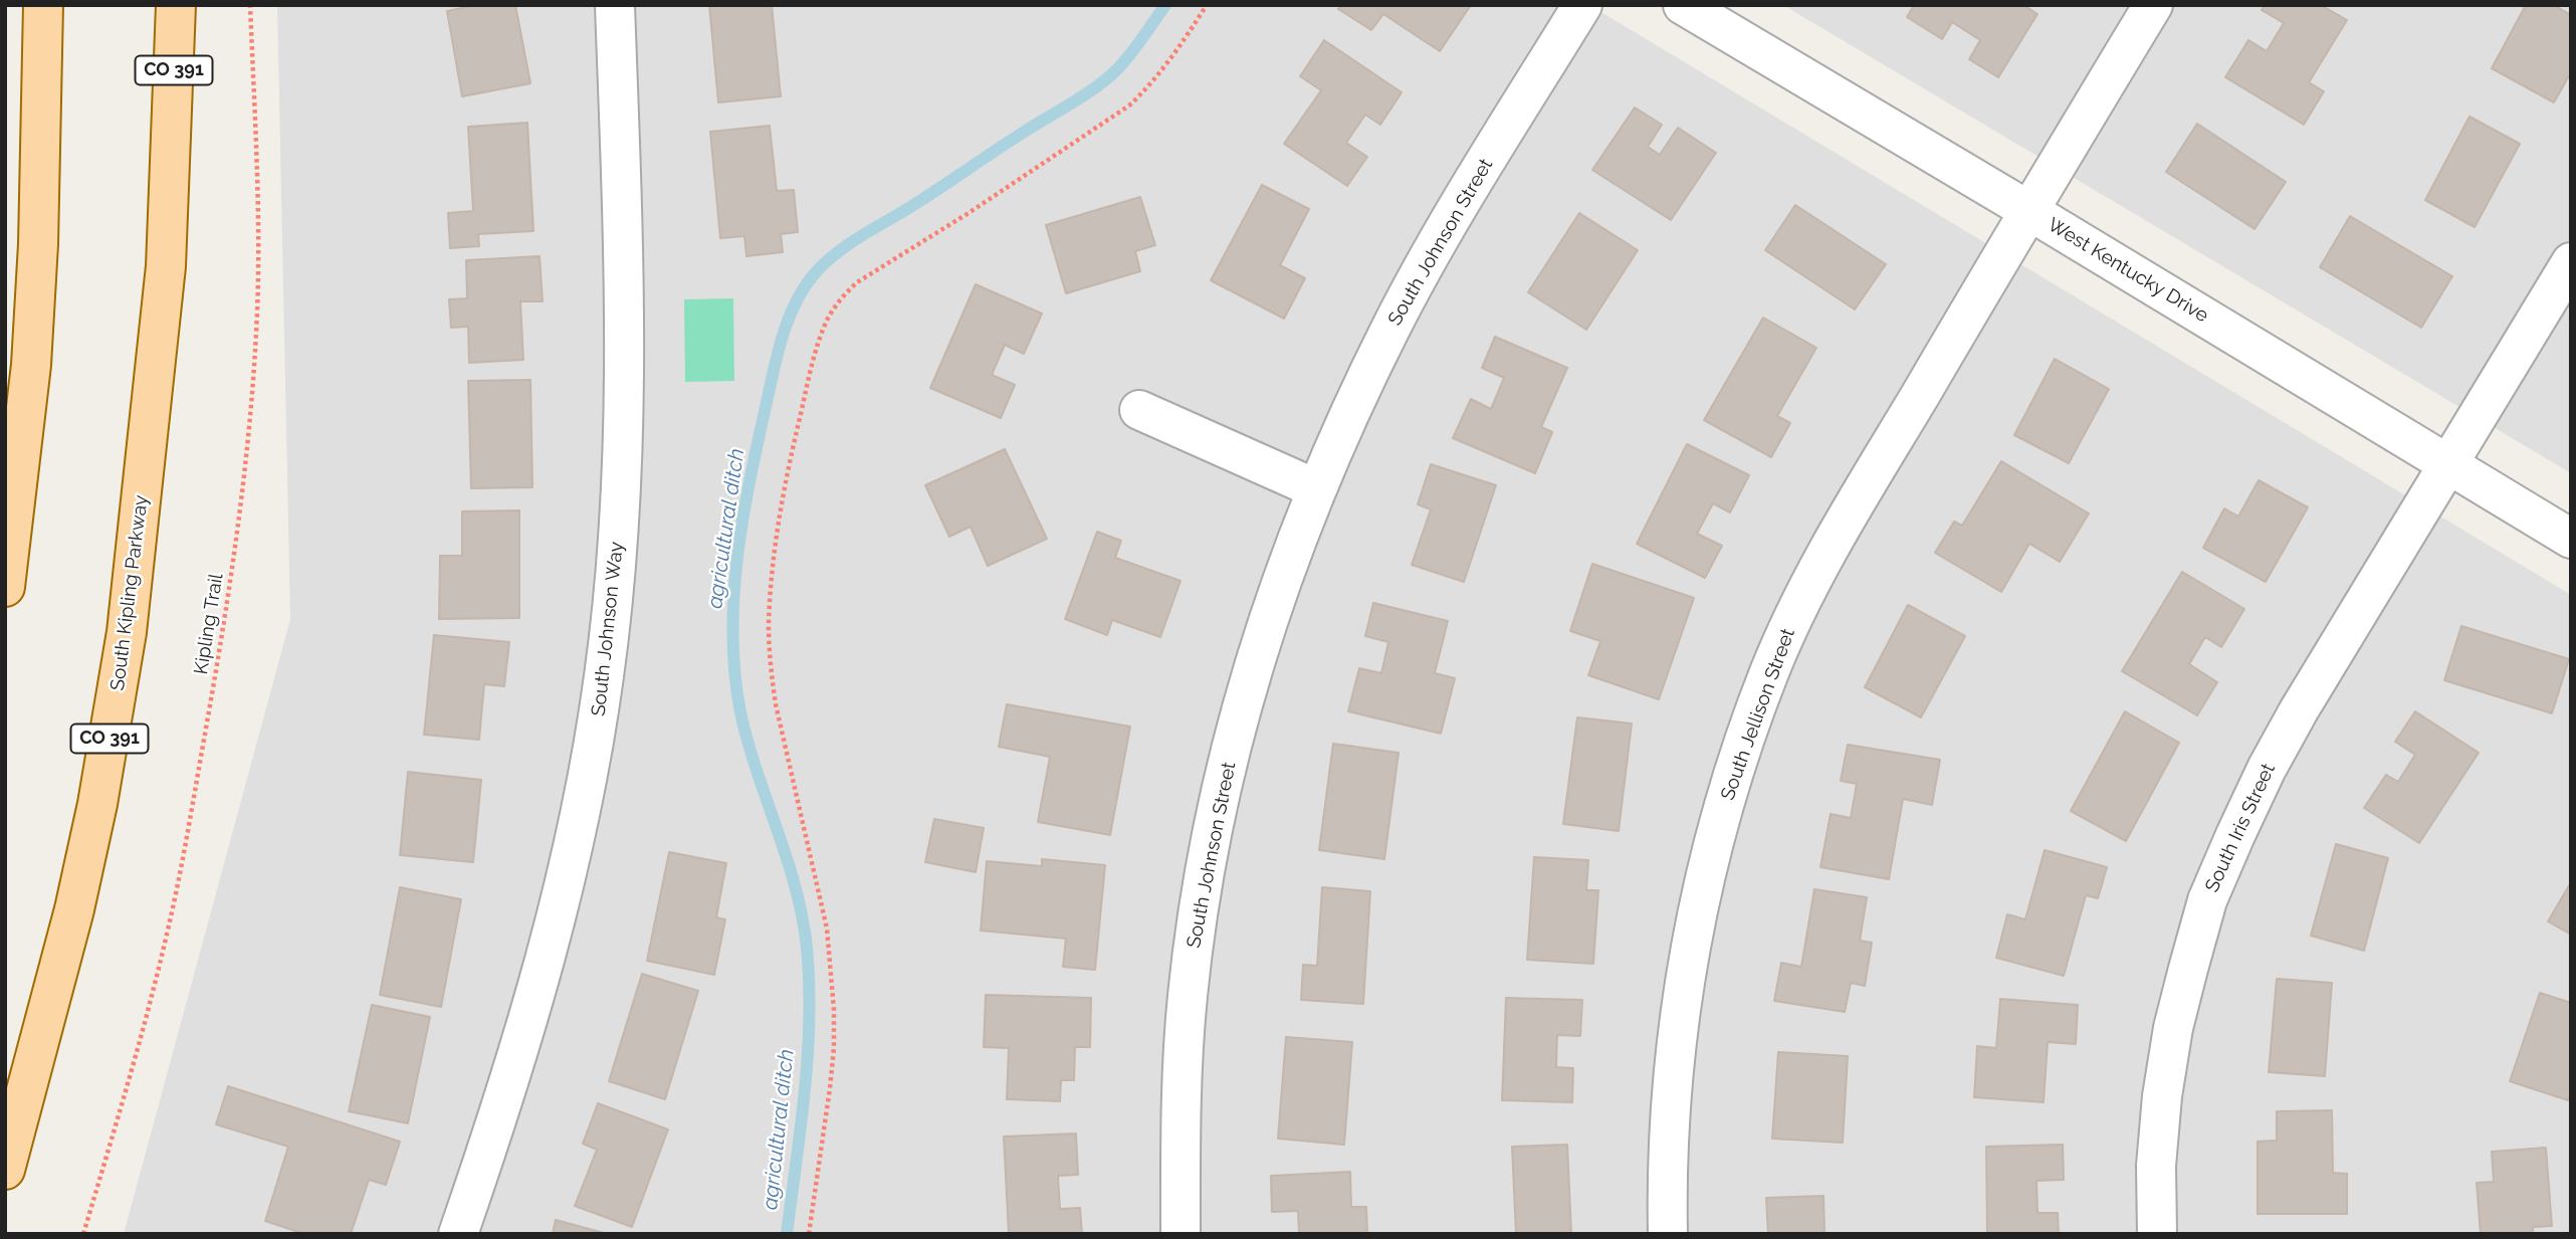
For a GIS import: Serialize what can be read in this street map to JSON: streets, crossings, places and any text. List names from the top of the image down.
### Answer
{
  "streets": {
    "main road": ["CO 391", "South Kipling Parkway"],
    "street": [
      "South Johnson Street",
      "West Kentucky Drive",
      "South Johnson Way",
      "South Jellison Street",
      "South Iris Street"
    ],
    "path": ["Kipling Trail"]
  },
  "crossings": [
    ["West Kentucky Drive", "South Jellison Street"],
    ["West Kentucky Drive", "South Iris Street"]
  ],
  "water": ["agricultural ditch"]
}
